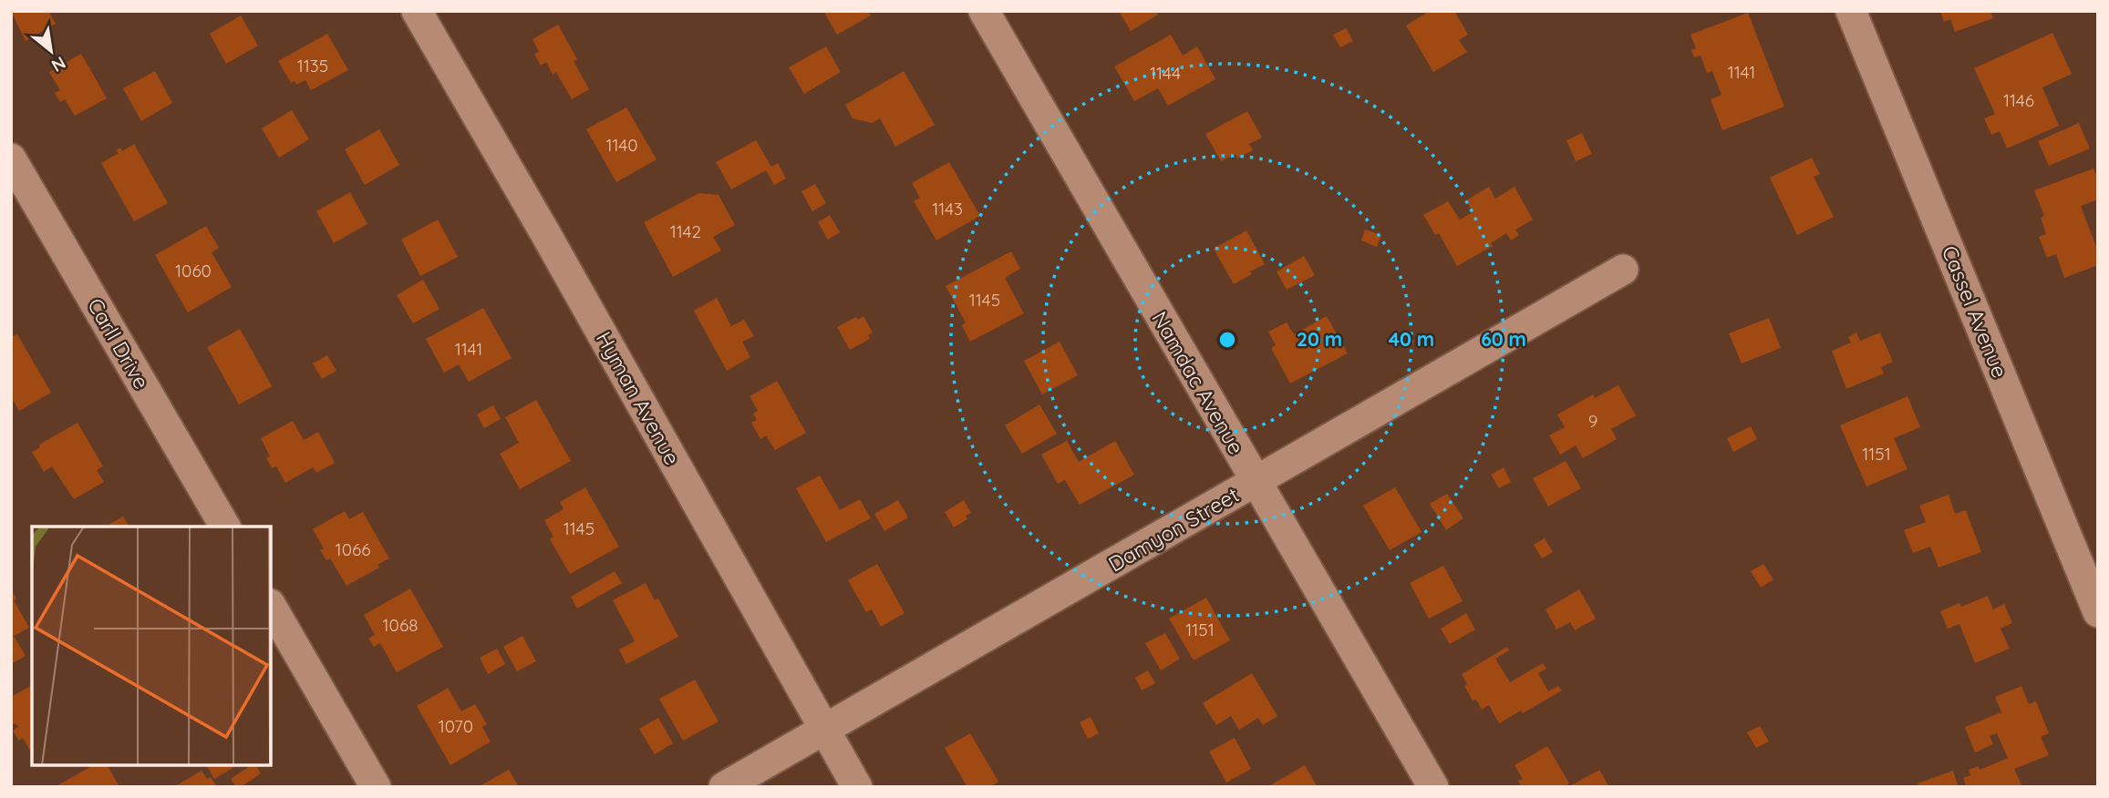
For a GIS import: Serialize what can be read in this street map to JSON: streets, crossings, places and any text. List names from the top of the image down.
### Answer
{
  "streets": {
    "street": [
      "Cassel Avenue",
      "Carll Drive",
      "Namdac Avenue",
      "Hyman Avenue",
      "Damyon Street"
    ]
  },
  "crossings": [
    ["Namdac Avenue", "Damyon Street"],
    ["Hyman Avenue", "Damyon Street"]
  ],
  "house_numbers": [
    "1135",
    "1141",
    "1144",
    "1146",
    "1140",
    "1143",
    "1142",
    "1060",
    "1145",
    "1141",
    "9",
    "1151",
    "1145",
    "1066",
    "1068",
    "1151",
    "1070"
  ],
  "north": "bottom right",
  "rings": ["20 m", "40 m", "60 m"]
}
